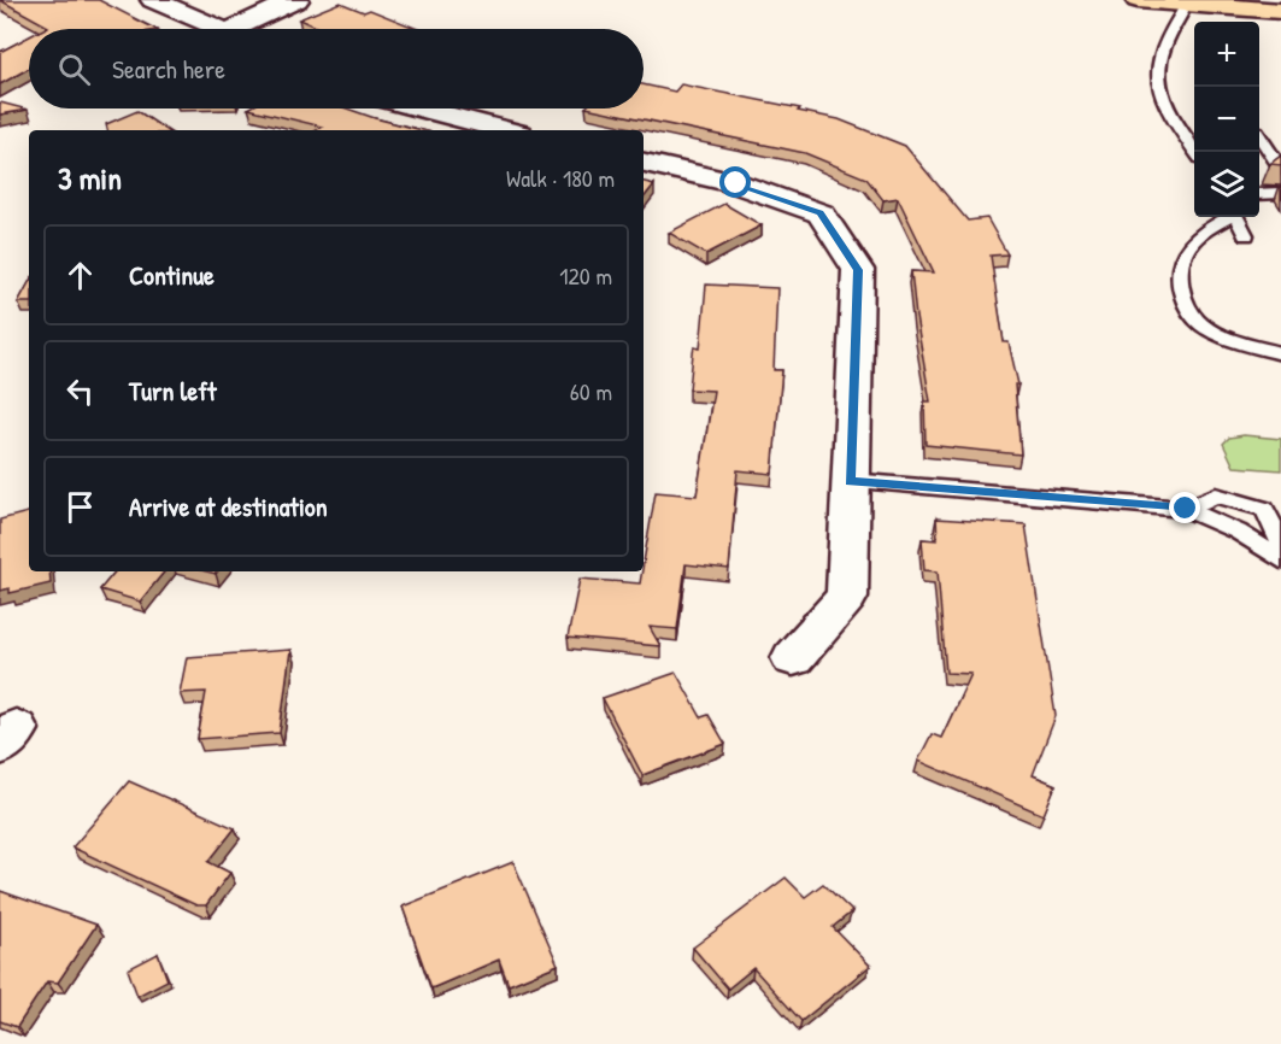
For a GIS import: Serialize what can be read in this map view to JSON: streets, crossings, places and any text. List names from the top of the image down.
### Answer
{
  "page": {
    "map_buttons": ["+", "−"],
    "search": "Search here",
    "heading": ["3 min", "Walk · 180 m"],
    "list": [
      ["Continue", "120 m"],
      ["Turn left", "60 m"],
      "Arrive at destination"
    ]
  }
}
